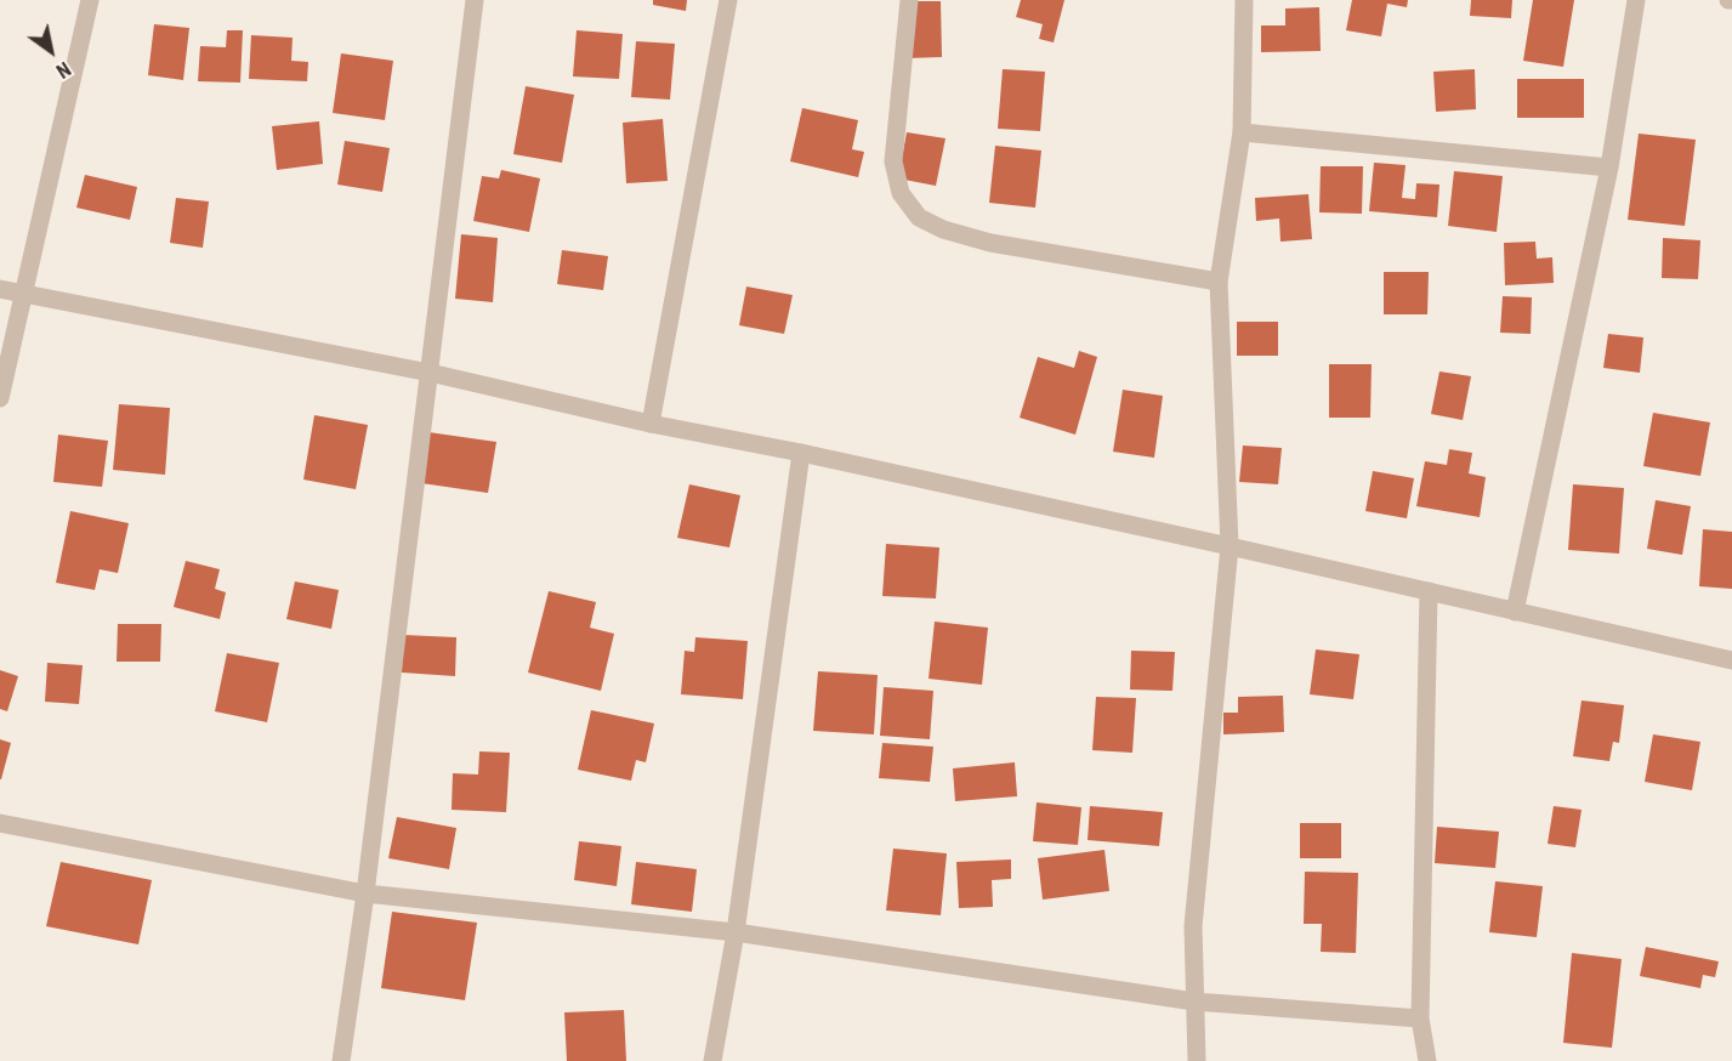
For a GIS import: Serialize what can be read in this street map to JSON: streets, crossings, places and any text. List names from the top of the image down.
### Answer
{
  "north": "bottom right"
}
